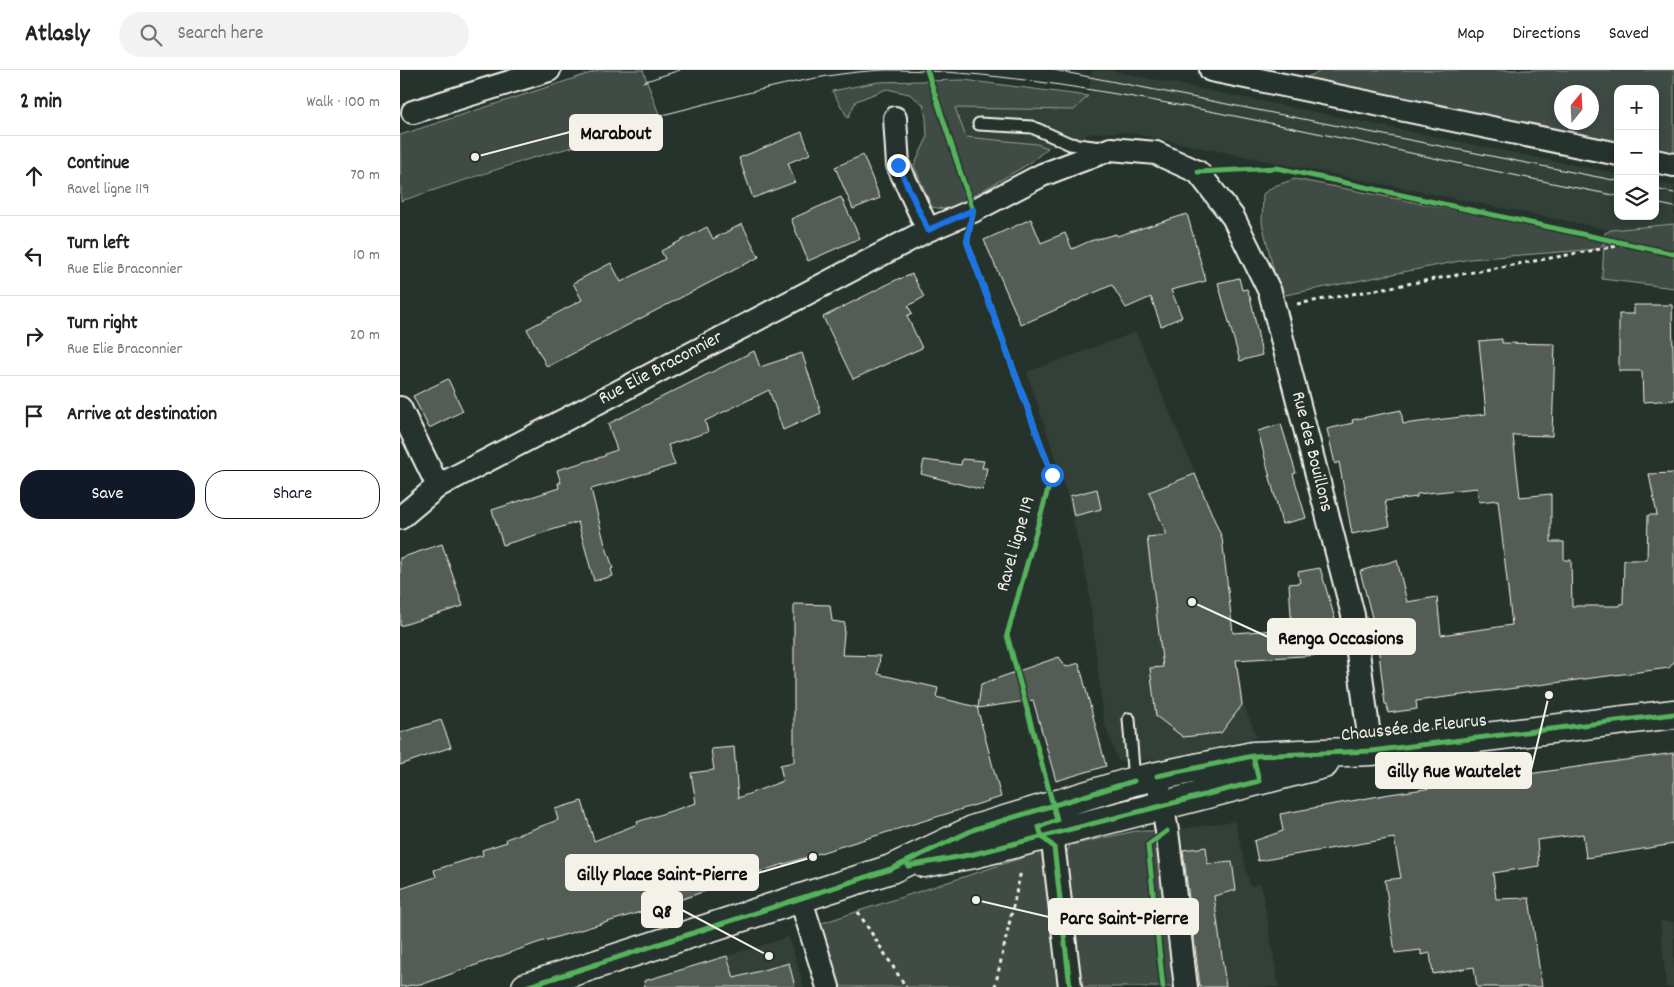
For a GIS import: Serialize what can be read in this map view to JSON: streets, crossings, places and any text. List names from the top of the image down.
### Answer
{
  "streets": {
    "main road": ["Chaussée de Fleurus"],
    "street": ["Rue Elie Braconnier", "Rue des Bouillons"],
    "cycle path": ["Ravel ligne 119"]
  },
  "crossings": [
    ["Rue Elie Braconnier", "Rue des Bouillons"],
    ["Rue des Bouillons", "Chaussée de Fleurus"]
  ],
  "places": [
    "Marabout",
    "Renga Occasions",
    "Gilly Rue Wautelet",
    "Gilly Place Saint-Pierre",
    "Parc Saint-Pierre",
    "Q8"
  ],
  "north": "top",
  "page": {
    "header": "Atlasly",
    "search": "Search here",
    "nav": ["Map", "Directions", "Saved"],
    "heading": ["2 min", "Walk · 100 m"],
    "map_buttons": ["+", "−"],
    "list": [
      ["Continue", "Ravel ligne 119", "70 m"],
      ["Turn left", "Rue Elie Braconnier", "10 m"],
      ["Turn right", "Rue Elie Braconnier", "20 m"],
      "Arrive at destination"
    ],
    "buttons": ["Save", "Share"]
  }
}
